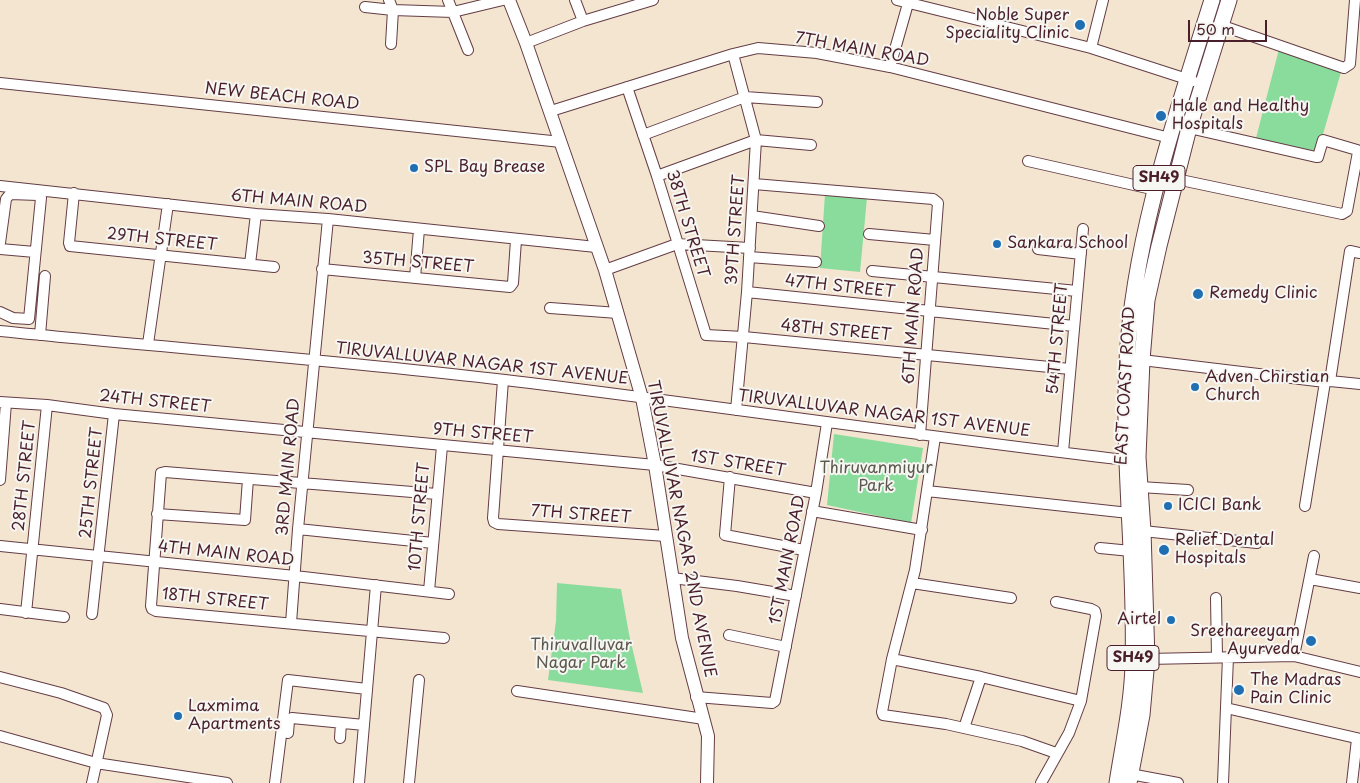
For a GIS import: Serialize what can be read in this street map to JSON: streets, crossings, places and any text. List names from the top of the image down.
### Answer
{
  "streets": {
    "main road": ["SH49", "EAST COAST ROAD"],
    "street": [
      "7TH MAIN ROAD",
      "NEW BEACH ROAD",
      "6TH MAIN ROAD",
      "38TH STREET",
      "39TH STREET",
      "29TH STREET",
      "35TH STREET",
      "47TH STREET",
      "48TH STREET",
      "54TH STREET",
      "TIRUVALLUVAR NAGAR 1ST AVENUE",
      "24TH STREET",
      "9TH STREET",
      "1ST STREET",
      "3RD MAIN ROAD",
      "28TH STREET",
      "25TH STREET",
      "7TH STREET",
      "10TH STREET",
      "TIRUVALLUVAR NAGAR 2ND AVENUE",
      "4TH MAIN ROAD",
      "1ST MAIN ROAD",
      "18TH STREET"
    ]
  },
  "crossings": [
    ["7TH MAIN ROAD", "38TH STREET"],
    ["7TH MAIN ROAD", "39TH STREET"],
    ["7TH MAIN ROAD", "EAST COAST ROAD"],
    ["7TH MAIN ROAD", "TIRUVALLUVAR NAGAR 2ND AVENUE"],
    ["NEW BEACH ROAD", "TIRUVALLUVAR NAGAR 2ND AVENUE"],
    ["6TH MAIN ROAD", "39TH STREET"],
    ["6TH MAIN ROAD", "29TH STREET"],
    ["6TH MAIN ROAD", "35TH STREET"],
    ["6TH MAIN ROAD", "47TH STREET"],
    ["6TH MAIN ROAD", "48TH STREET"],
    ["6TH MAIN ROAD", "TIRUVALLUVAR NAGAR 1ST AVENUE"],
    ["6TH MAIN ROAD", "3RD MAIN ROAD"],
    ["6TH MAIN ROAD", "TIRUVALLUVAR NAGAR 2ND AVENUE"],
    ["38TH STREET", "39TH STREET"],
    ["38TH STREET", "48TH STREET"],
    ["39TH STREET", "47TH STREET"],
    ["39TH STREET", "48TH STREET"],
    ["39TH STREET", "TIRUVALLUVAR NAGAR 1ST AVENUE"],
    ["35TH STREET", "3RD MAIN ROAD"],
    ["47TH STREET", "54TH STREET"],
    ["48TH STREET", "54TH STREET"],
    ["54TH STREET", "TIRUVALLUVAR NAGAR 1ST AVENUE"],
    ["TIRUVALLUVAR NAGAR 1ST AVENUE", "EAST COAST ROAD"],
    ["TIRUVALLUVAR NAGAR 1ST AVENUE", "3RD MAIN ROAD"],
    ["TIRUVALLUVAR NAGAR 1ST AVENUE", "TIRUVALLUVAR NAGAR 2ND AVENUE"],
    ["TIRUVALLUVAR NAGAR 1ST AVENUE", "1ST MAIN ROAD"],
    ["24TH STREET", "9TH STREET"],
    ["24TH STREET", "3RD MAIN ROAD"],
    ["24TH STREET", "28TH STREET"],
    ["24TH STREET", "25TH STREET"],
    ["9TH STREET", "1ST STREET"],
    ["9TH STREET", "3RD MAIN ROAD"],
    ["9TH STREET", "7TH STREET"],
    ["9TH STREET", "10TH STREET"],
    ["9TH STREET", "TIRUVALLUVAR NAGAR 2ND AVENUE"],
    ["1ST STREET", "TIRUVALLUVAR NAGAR 2ND AVENUE"],
    ["1ST STREET", "1ST MAIN ROAD"],
    ["3RD MAIN ROAD", "4TH MAIN ROAD"],
    ["3RD MAIN ROAD", "18TH STREET"],
    ["28TH STREET", "4TH MAIN ROAD"],
    ["25TH STREET", "4TH MAIN ROAD"],
    ["7TH STREET", "TIRUVALLUVAR NAGAR 2ND AVENUE"],
    ["10TH STREET", "4TH MAIN ROAD"],
    ["TIRUVALLUVAR NAGAR 2ND AVENUE", "1ST MAIN ROAD"],
    ["4TH MAIN ROAD", "18TH STREET"]
  ],
  "parks": ["Thiruvanmiyur Park", "Thiruvalluvar Nagar Park"],
  "places": [
    "Noble Super Speciality Clinic",
    "Hale and Healthy Hospitals",
    "SPL Bay Brease",
    "Sankara School",
    "Remedy Clinic",
    "Adven Chirstian Church",
    "ICICI Bank",
    "Relief Dental Hospitals",
    "Airtel",
    "Sreehareeyam Ayurveda",
    "The Madras Pain Clinic",
    "Laxmima Apartments"
  ],
  "scale_bar": "50 m"
}
